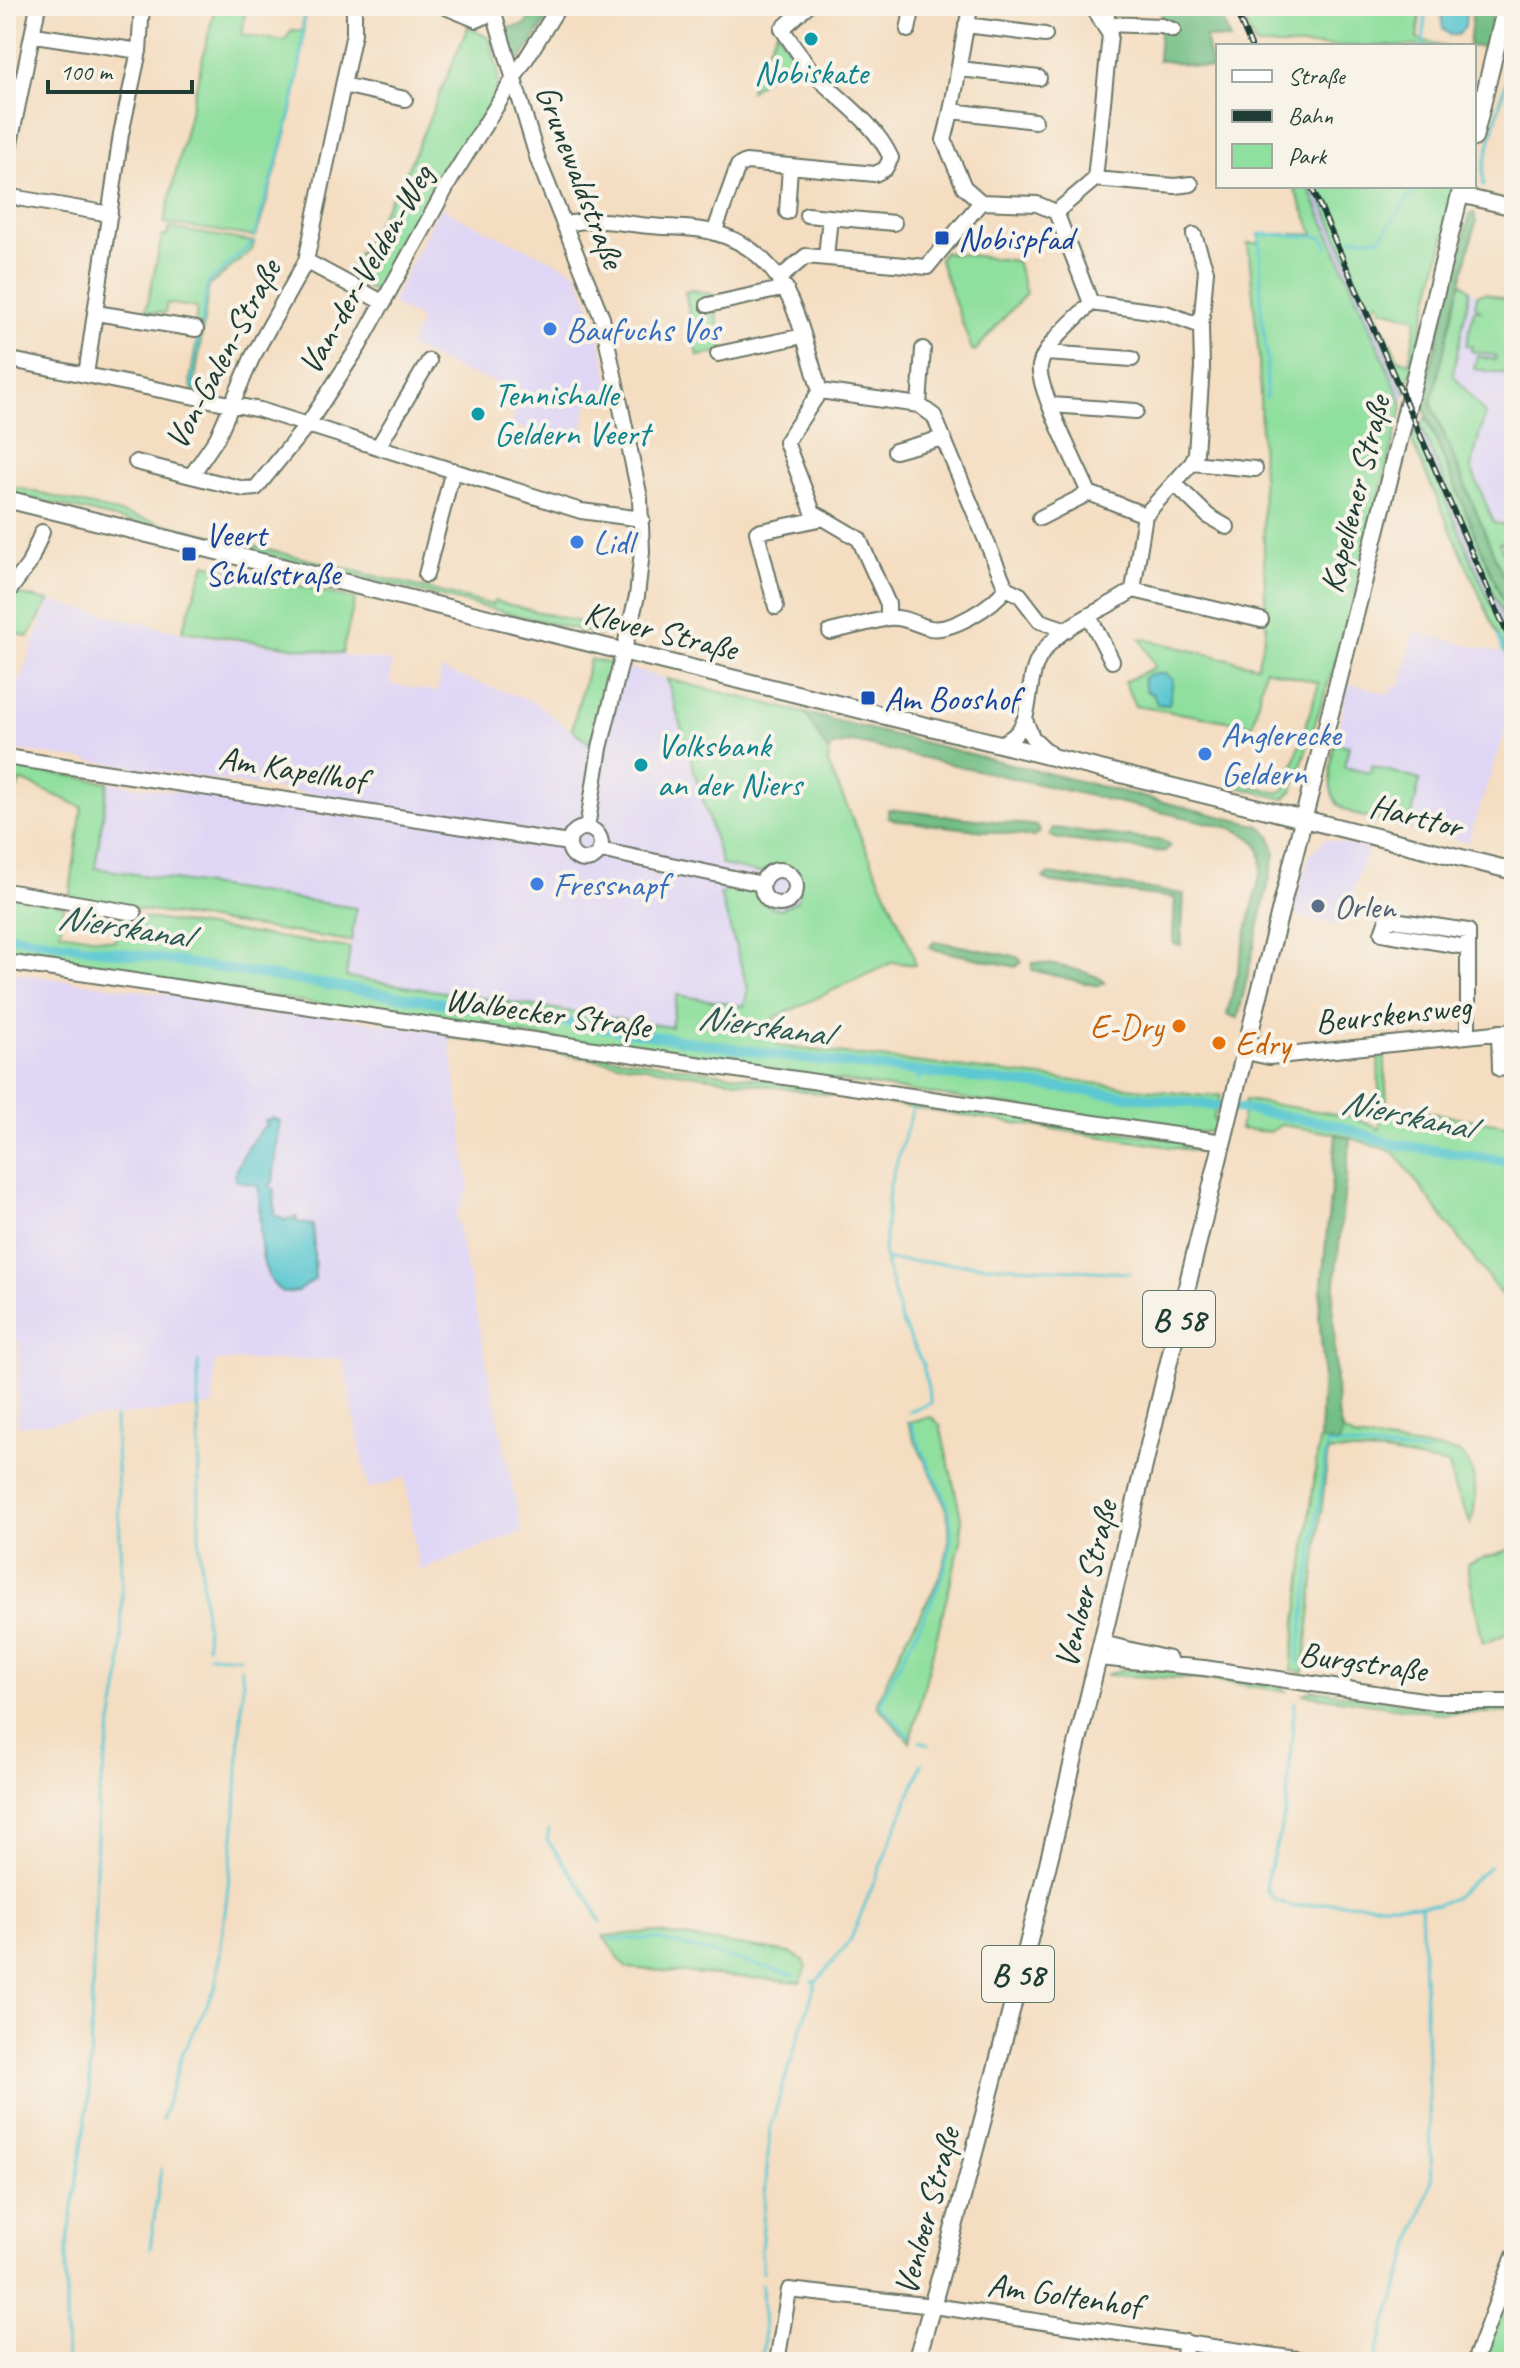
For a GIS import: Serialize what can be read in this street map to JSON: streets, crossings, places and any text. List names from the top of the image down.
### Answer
{
  "streets": {
    "main road": [
      "Kapellener Straße",
      "Klever Straße",
      "Harttor",
      "B 58",
      "Venloer Straße"
    ],
    "street": [
      "Grunewaldstraße",
      "Van-der-Velden-Weg",
      "Von-Galen-Straße",
      "Am Kapellhof",
      "Walbecker Straße",
      "Beurskensweg",
      "Burgstraße",
      "Am Goltenhof"
    ]
  },
  "crossings": [
    ["Grunewaldstraße", "Van-der-Velden-Weg"],
    ["Grunewaldstraße", "Klever Straße"],
    ["Van-der-Velden-Weg", "Von-Galen-Straße"],
    ["Kapellener Straße", "Klever Straße"],
    ["Kapellener Straße", "Harttor"],
    ["Kapellener Straße", "Venloer Straße"],
    ["Klever Straße", "Harttor"],
    ["Klever Straße", "Venloer Straße"],
    ["Harttor", "Venloer Straße"],
    ["Walbecker Straße", "Venloer Straße"],
    ["Beurskensweg", "Venloer Straße"],
    ["Venloer Straße", "Burgstraße"],
    ["Venloer Straße", "Am Goltenhof"]
  ],
  "water": ["Nierskanal"],
  "places": {
    "other": [
      "Nobiskate",
      "Baufuchs Vos",
      "Tennishalle Geldern Veert",
      "Lidl",
      "Anglerecke Geldern",
      "Volksbank an der Niers",
      "Fressnapf",
      "Orlen",
      "E-Dry",
      "Edry"
    ],
    "transit": ["Nobispfad", "Veert Schulstraße", "Am Booshof"]
  },
  "legend": ["Straße", "Bahn", "Park"],
  "scale_bar": "100 m"
}
